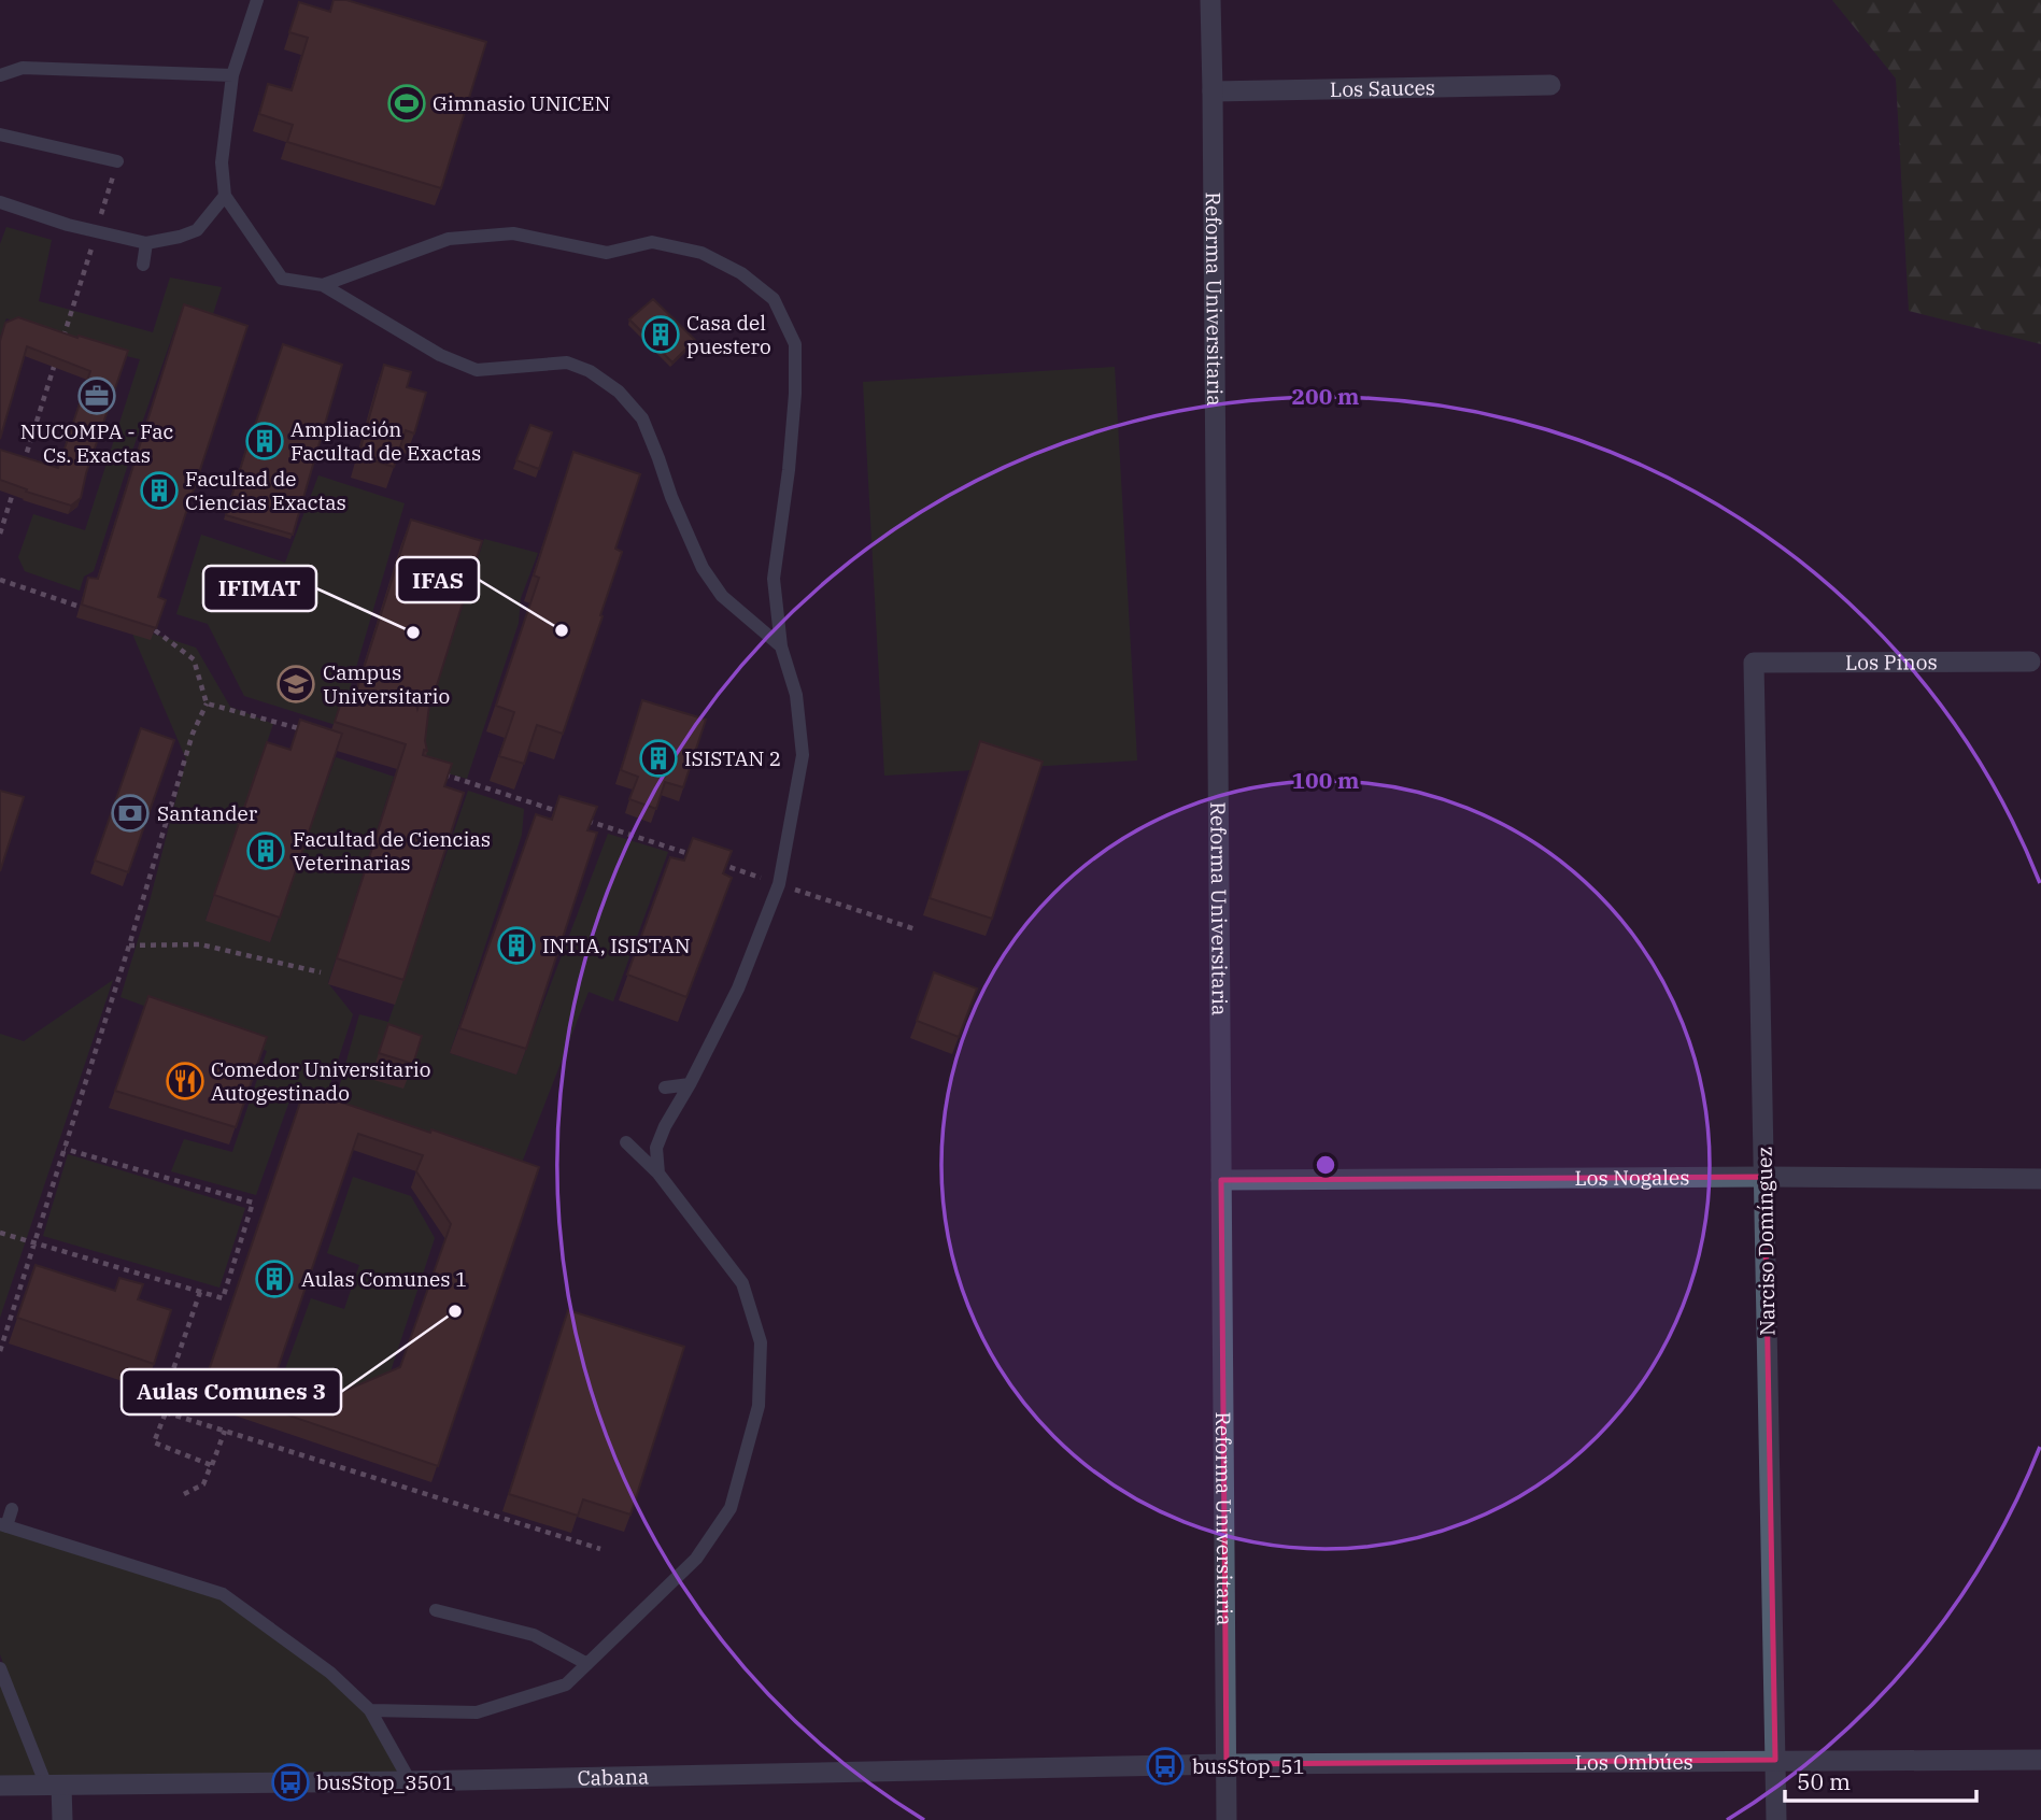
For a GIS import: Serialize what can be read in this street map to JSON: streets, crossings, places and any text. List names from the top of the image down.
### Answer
{
  "streets": {
    "street": [
      "Los Sauces",
      "Reforma Universitaria",
      "Los Pinos",
      "Los Nogales",
      "Narciso Domínguez",
      "Los Ombúes",
      "Cabana"
    ]
  },
  "crossings": [
    ["Los Sauces", "Reforma Universitaria"],
    ["Reforma Universitaria", "Los Nogales"],
    ["Reforma Universitaria", "Los Ombúes"],
    ["Reforma Universitaria", "Cabana"],
    ["Los Pinos", "Narciso Domínguez"],
    ["Los Nogales", "Narciso Domínguez"],
    ["Narciso Domínguez", "Los Ombúes"],
    ["Los Ombúes", "Cabana"]
  ],
  "places": {
    "sports": ["Gimnasio UNICEN"],
    "building": [
      "Casa del puestero",
      "Ampliación Facultad de Exactas",
      "Facultad de Ciencias Exactas",
      "ISISTAN 2",
      "Facultad de Ciencias Veterinarias",
      "INTIA, ISISTAN",
      "Aulas Comunes 1"
    ],
    "office": ["NUCOMPA - Fac Cs. Exactas"],
    "other": ["IFAS", "IFIMAT", "Aulas Comunes 3"],
    "school or university": ["Campus Universitario"],
    "bank": ["Santander"],
    "restaurant": ["Comedor Universitario Autogestinado"],
    "bus stop": ["busStop_51", "busStop_3501"]
  },
  "scale_bar": "50 m",
  "rings": ["200 m", "100 m"]
}
